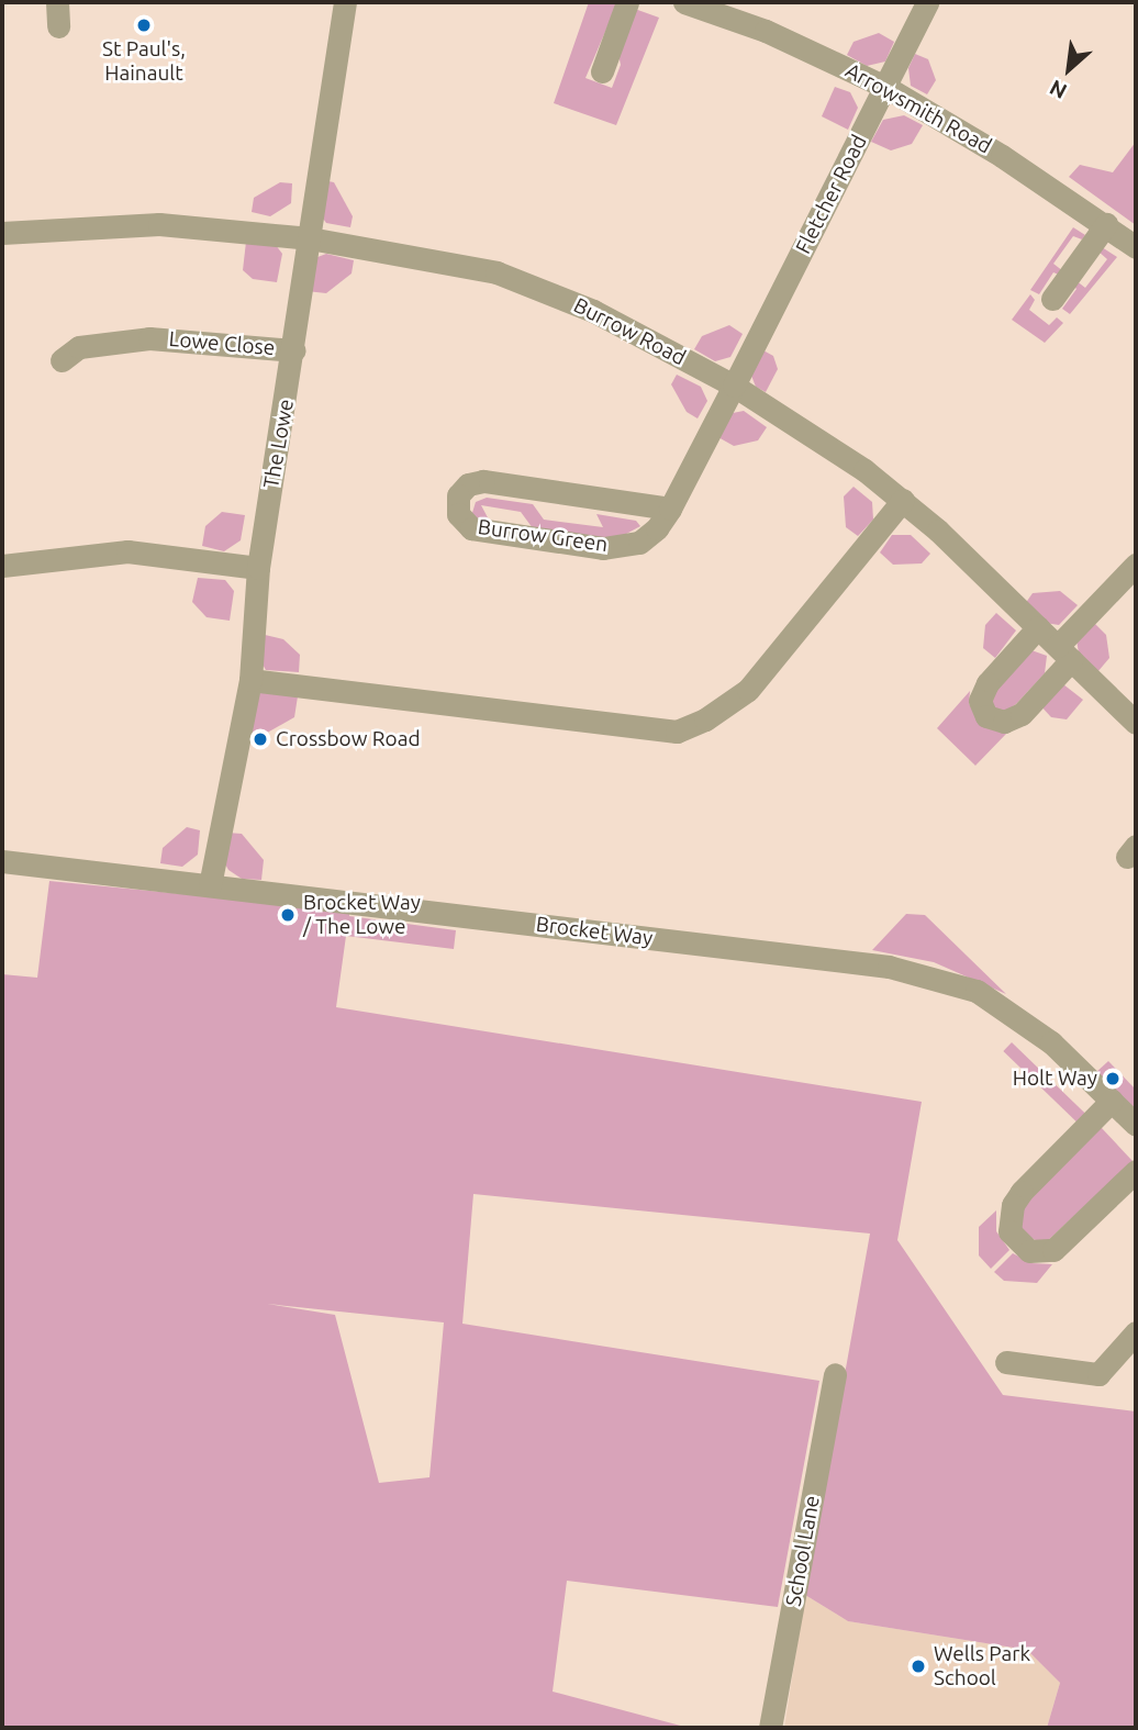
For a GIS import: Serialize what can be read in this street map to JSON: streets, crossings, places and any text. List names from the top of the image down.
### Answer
{
  "streets": {
    "street": [
      "Arrowsmith Road",
      "Fletcher Road",
      "Burrow Road",
      "Lowe Close",
      "The Lowe",
      "Burrow Green",
      "Brocket Way",
      "School Lane"
    ]
  },
  "crossings": [
    ["Arrowsmith Road", "Fletcher Road"],
    ["Fletcher Road", "Burrow Road"],
    ["Fletcher Road", "Burrow Green"],
    ["Burrow Road", "The Lowe"],
    ["Burrow Road", "Burrow Green"],
    ["Lowe Close", "The Lowe"],
    ["The Lowe", "Brocket Way"]
  ],
  "places": [
    "St Paul's, Hainault",
    "Crossbow Road",
    "Brocket Way / The Lowe",
    "Holt Way",
    "Wells Park School"
  ],
  "north": "bottom left"
}
